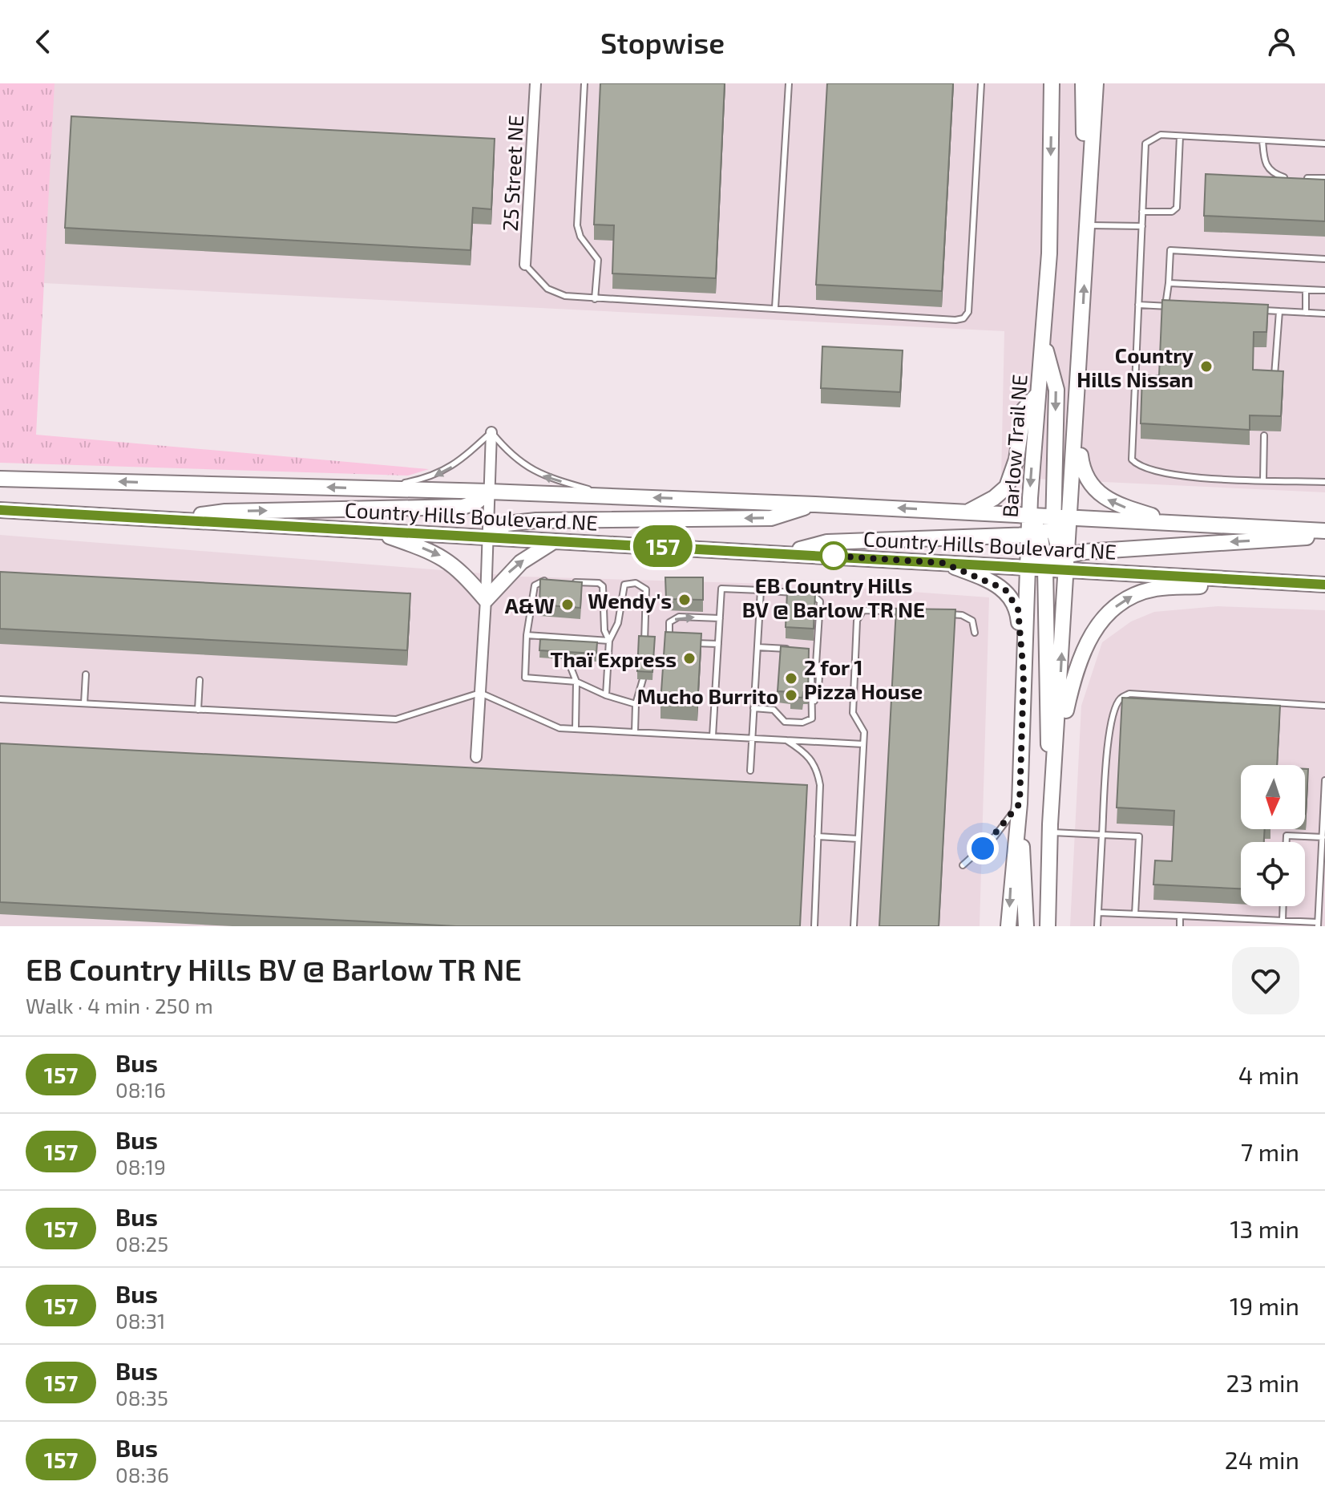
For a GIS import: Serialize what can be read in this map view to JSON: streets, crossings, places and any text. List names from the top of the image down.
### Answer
{
  "streets": {
    "main road": ["Barlow Trail NE", "Country Hills Boulevard NE"],
    "street": ["25 Street NE"]
  },
  "crossings": [
    ["Barlow Trail NE", "Country Hills Boulevard NE"]
  ],
  "places": [
    "Country Hills Nissan",
    "EB Country Hills BV @ Barlow TR NE",
    "Wendy's",
    "A&W",
    "Thaï Express",
    "2 for 1 Pizza House",
    "Mucho Burrito"
  ],
  "lines": ["bus line 157"],
  "north": "bottom",
  "page": {
    "header": "Stopwise",
    "on_map": "157",
    "heading": ["EB Country Hills BV @ Barlow TR NE", "Walk · 4 min · 250 m"],
    "list": [
      {
        "mark": "157",
        "name": "Bus",
        "note": "08:16",
        "value": "4 min"
      },
      {
        "mark": "157",
        "name": "Bus",
        "note": "08:19",
        "value": "7 min"
      },
      {
        "mark": "157",
        "name": "Bus",
        "note": "08:25",
        "value": "13 min"
      },
      {
        "mark": "157",
        "name": "Bus",
        "note": "08:31",
        "value": "19 min"
      },
      {
        "mark": "157",
        "name": "Bus",
        "note": "08:35",
        "value": "23 min"
      },
      {
        "mark": "157",
        "name": "Bus",
        "note": "08:36",
        "value": "24 min"
      }
    ]
  }
}
